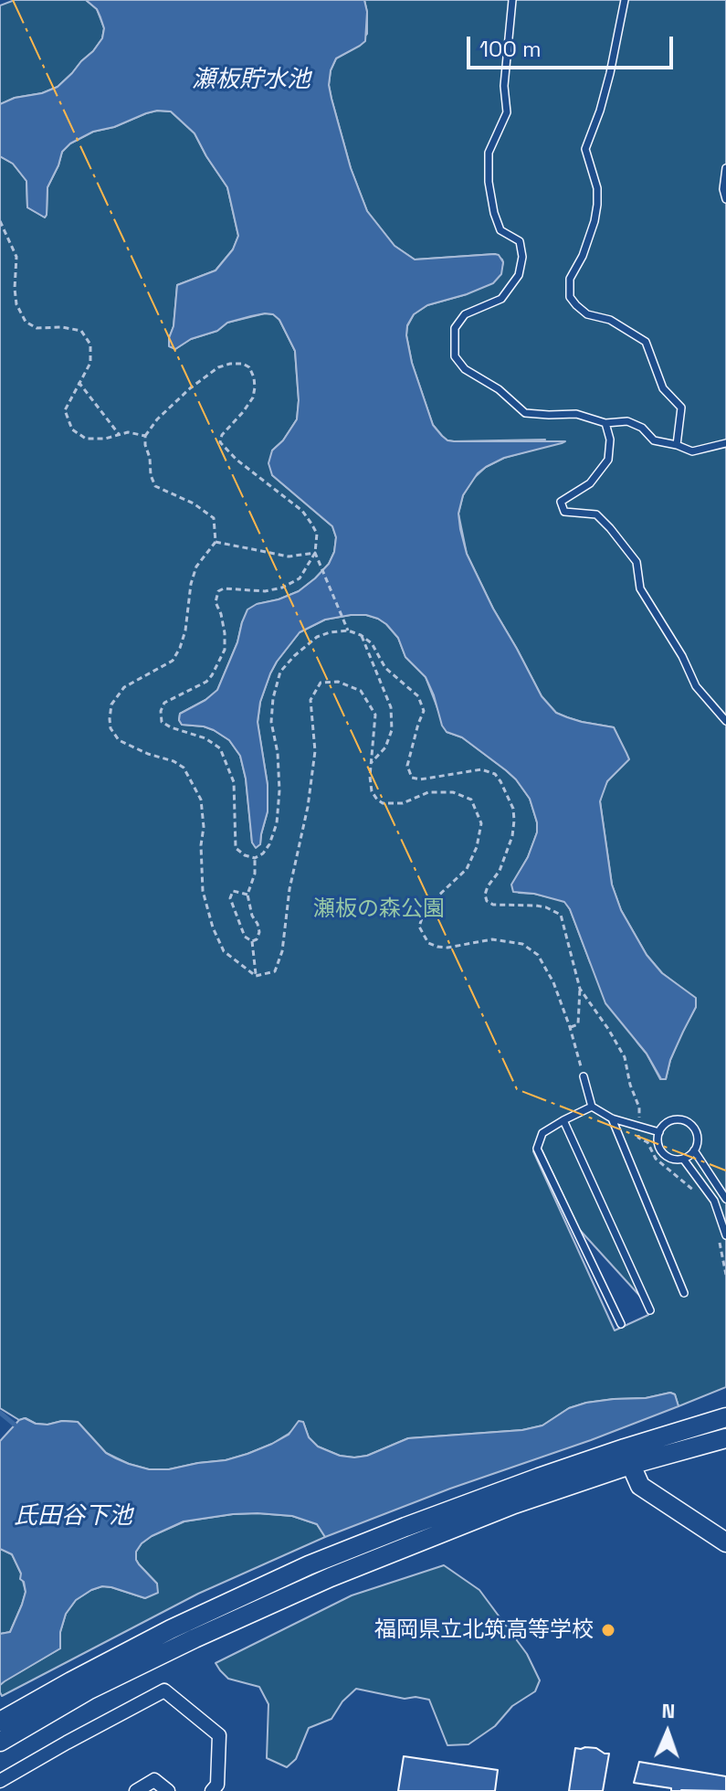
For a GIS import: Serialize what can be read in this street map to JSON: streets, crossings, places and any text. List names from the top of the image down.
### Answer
{
  "water": ["瀬板貯水池", "氏田谷下池"],
  "parks": ["瀬板の森公園"],
  "places": ["福岡県立北筑高等学校"],
  "scale_bar": "100 m",
  "north": "top"
}
